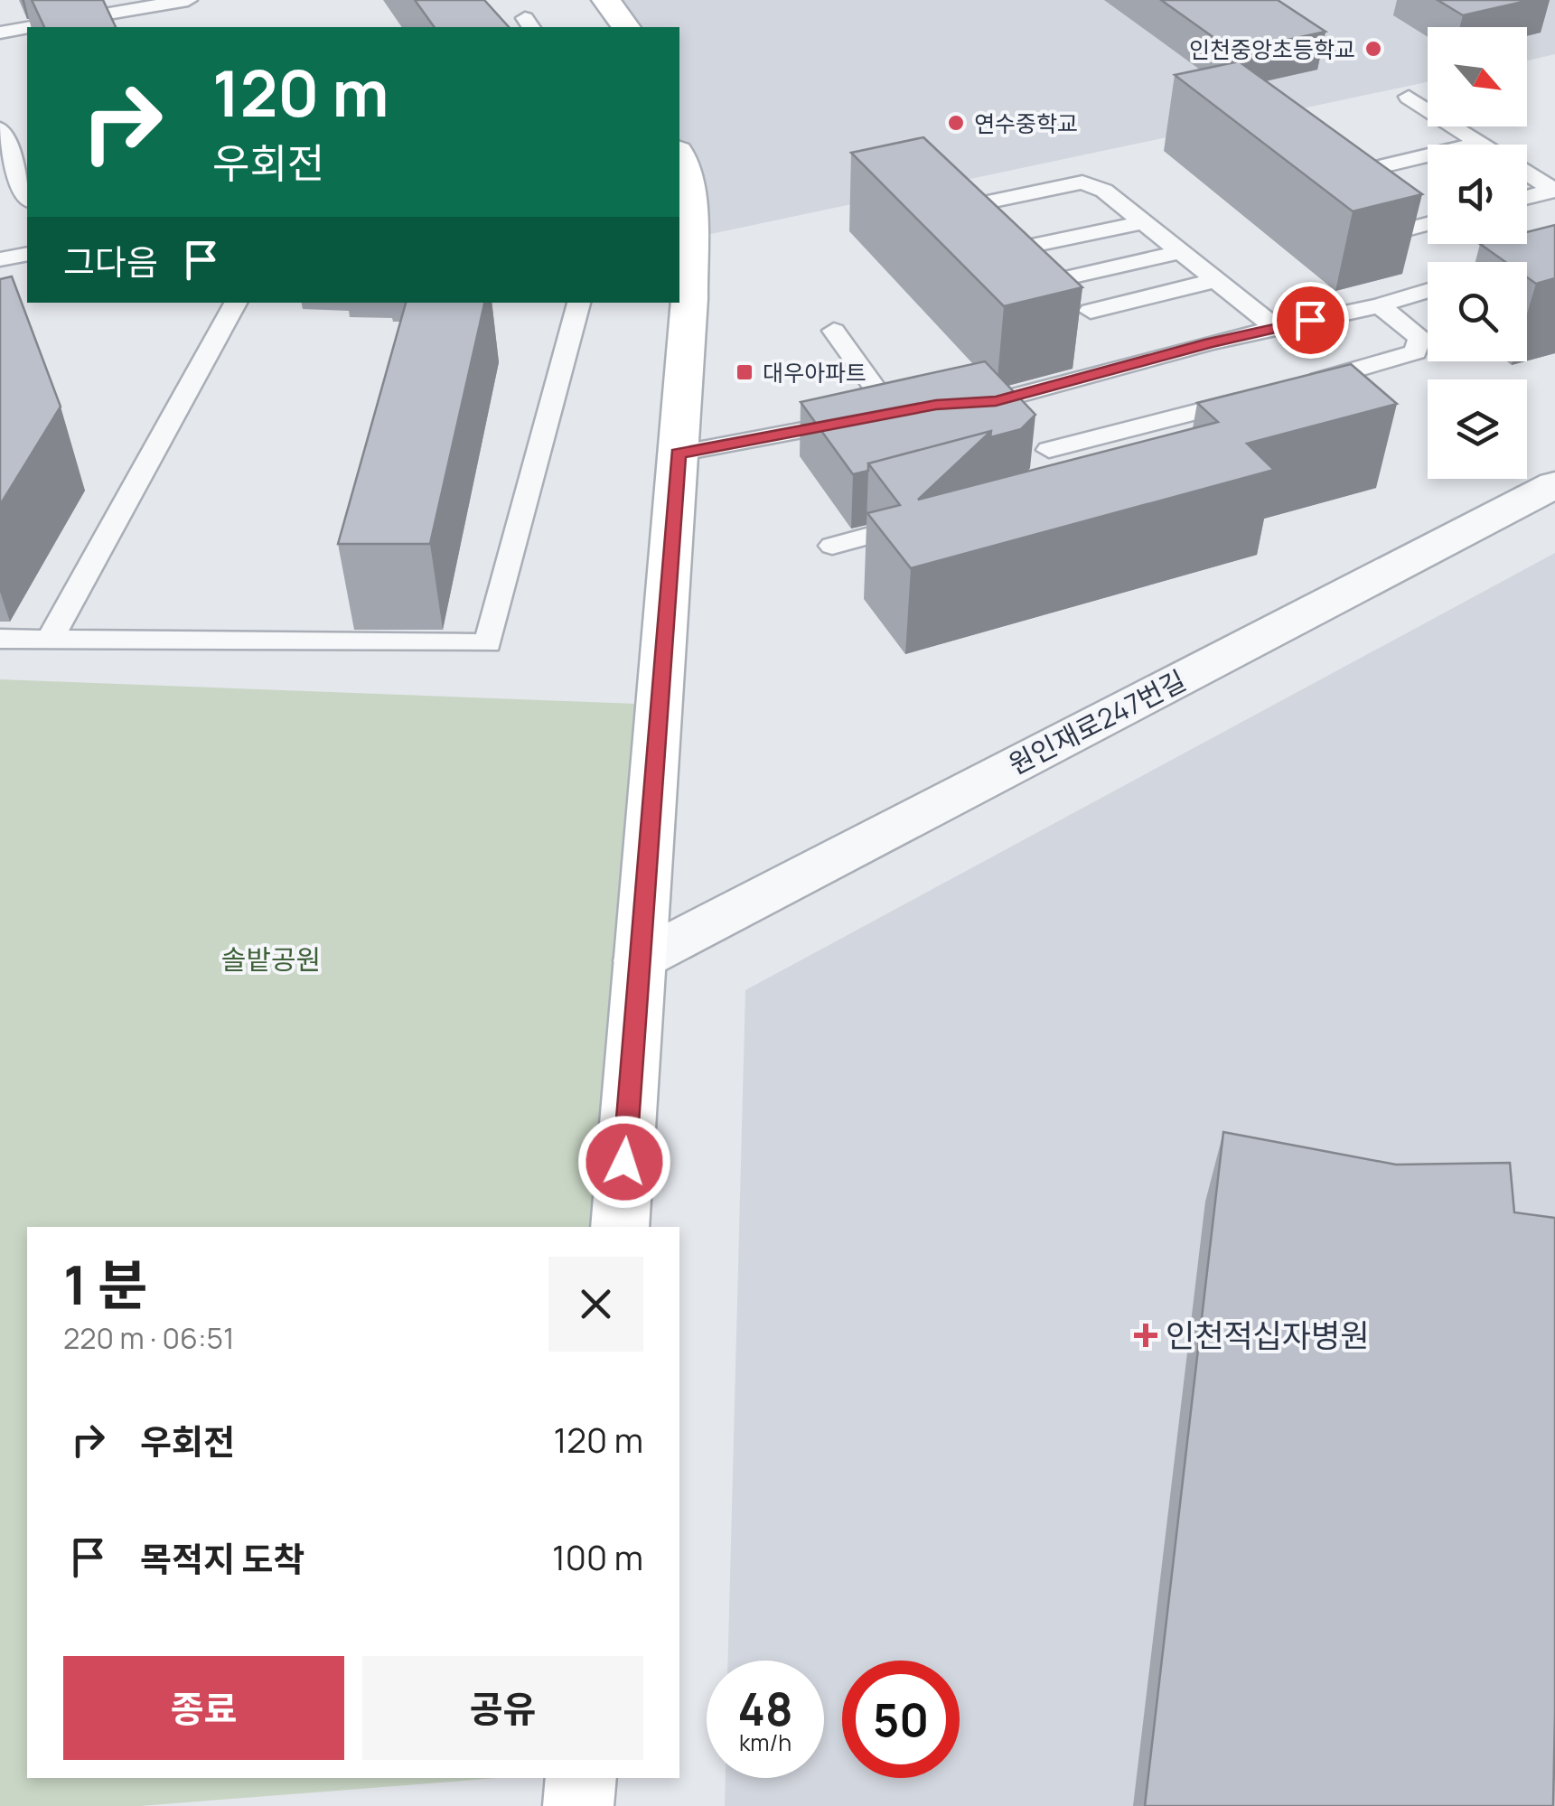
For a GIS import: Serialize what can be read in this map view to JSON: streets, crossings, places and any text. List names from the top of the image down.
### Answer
{
  "streets": {
    "street": ["원인재로247번길"]
  },
  "parks": ["솔밭공원"],
  "places": {
    "other": ["인천중앙초등학교", "연수중학교"],
    "transit": ["대우아파트"],
    "health": ["인천적십자병원"]
  },
  "north": "bottom right",
  "page": {
    "turn": ["120 m", "우회전"],
    "then": "그다음",
    "heading": ["1 분", "220 m · 06:51"],
    "list": [
      {
        "name": "우회전",
        "value": "120 m"
      },
      {
        "name": "목적지 도착",
        "value": "100 m"
      }
    ],
    "buttons": ["종료", "공유"],
    "speed": "48 km/h",
    "limit": "50"
  }
}
